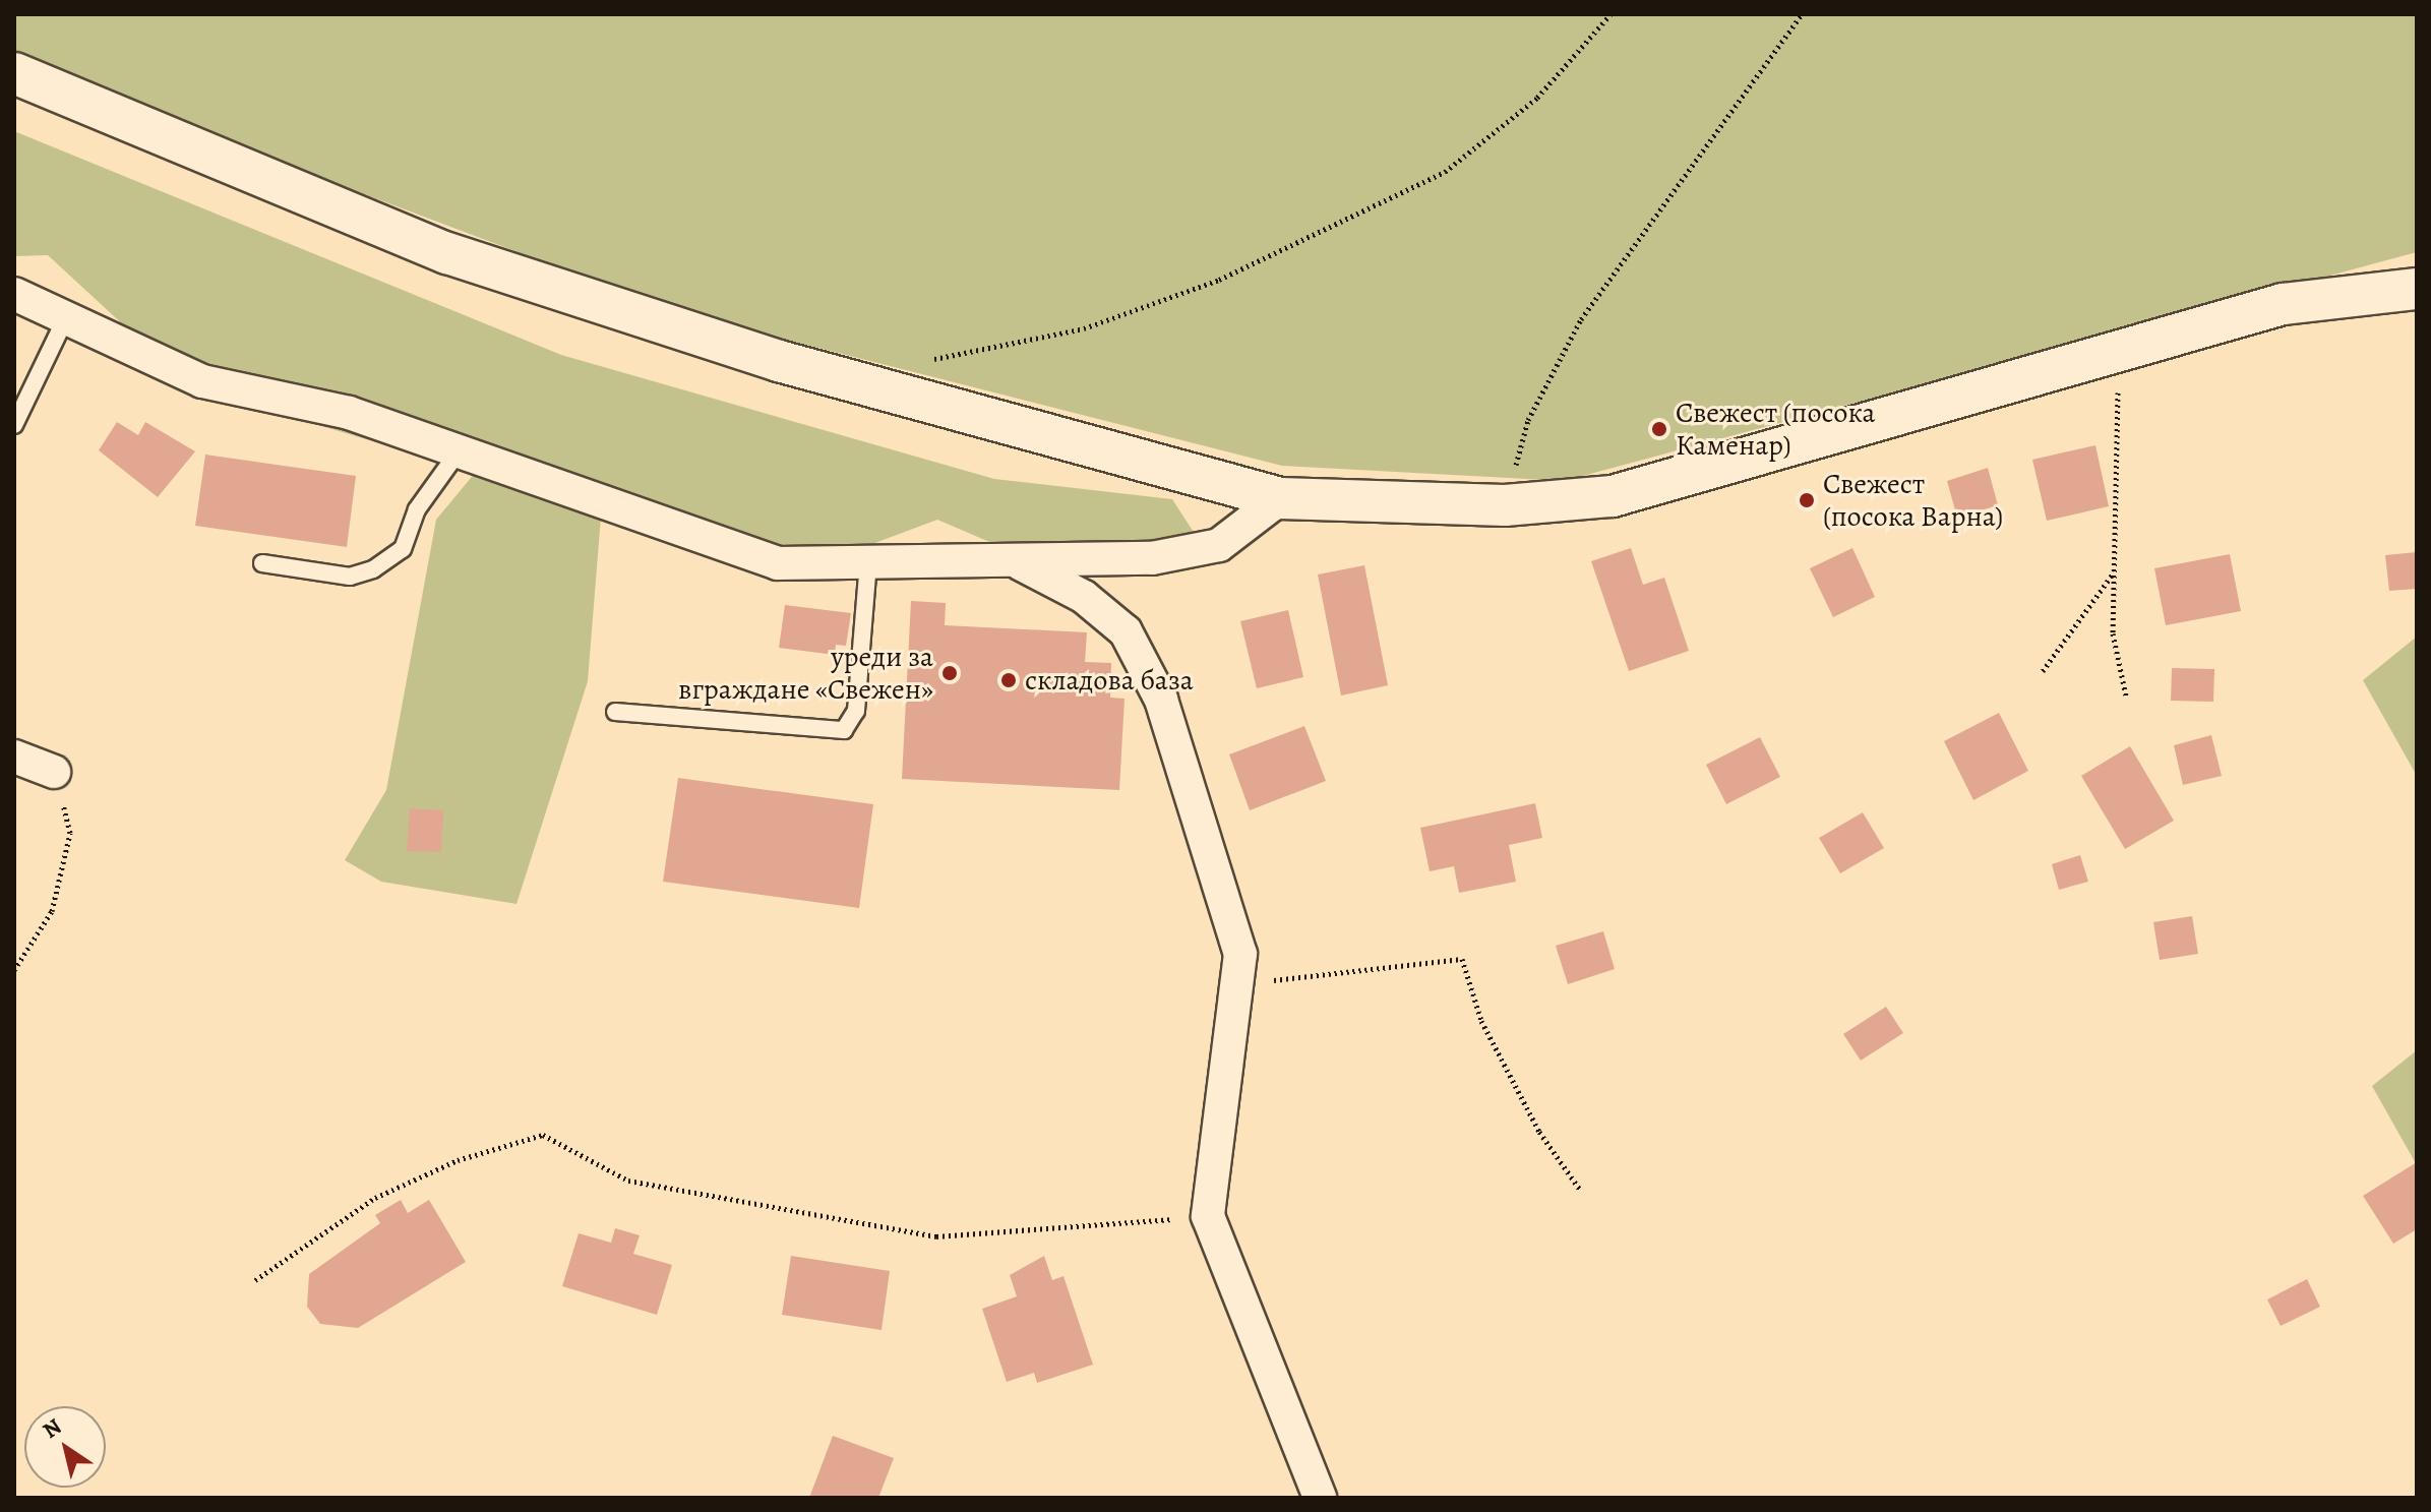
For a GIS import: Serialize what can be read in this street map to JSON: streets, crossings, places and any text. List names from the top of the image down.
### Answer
{
  "places": [
    "Свежест (посока Каменар)",
    "Свежест (посока Варна)",
    "уреди за вграждане «Свежен»",
    "складова база"
  ],
  "north": "top left"
}
